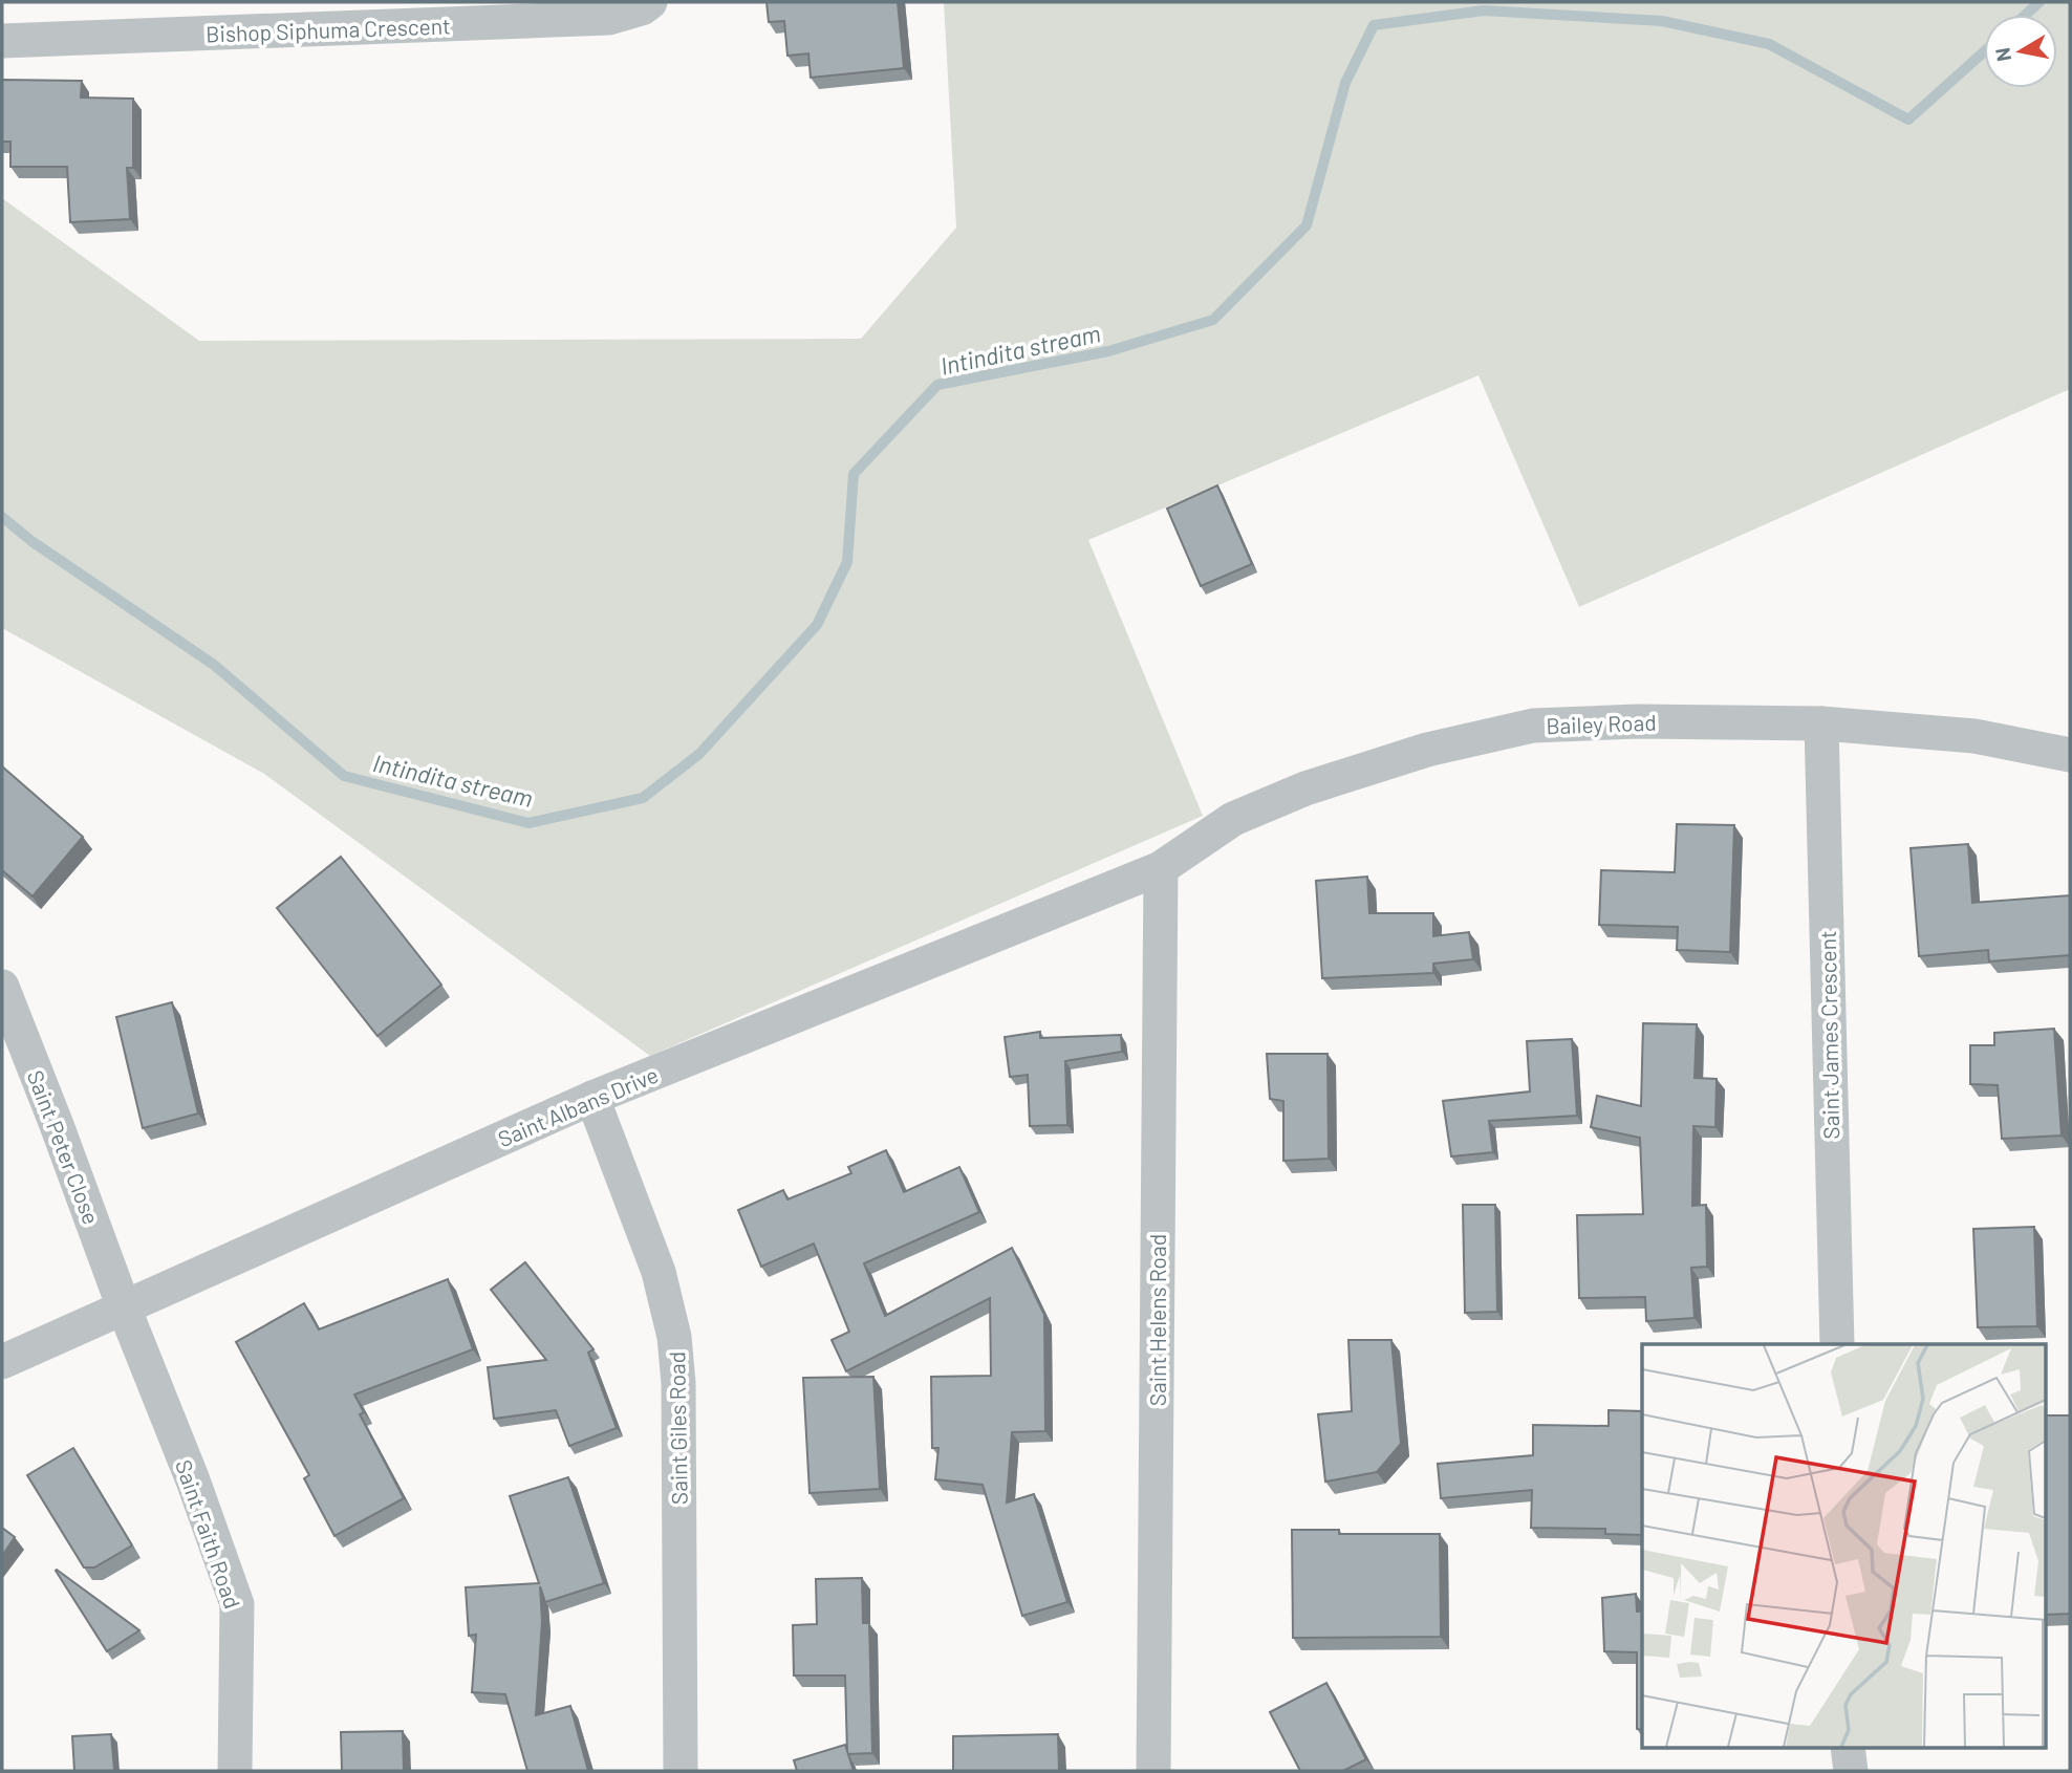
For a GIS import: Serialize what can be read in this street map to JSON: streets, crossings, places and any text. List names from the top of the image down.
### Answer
{
  "streets": {
    "street": [
      "Bishop Siphuma Crescent",
      "Bailey Road",
      "Saint James Crescent",
      "Saint Albans Drive",
      "Saint Peter Close",
      "Saint Helens Road",
      "Saint Giles Road",
      "Saint Faith Road"
    ]
  },
  "crossings": [
    ["Bailey Road", "Saint James Crescent"],
    ["Bailey Road", "Saint Albans Drive"],
    ["Bailey Road", "Saint Helens Road"],
    ["Saint Albans Drive", "Saint Peter Close"],
    ["Saint Albans Drive", "Saint Helens Road"],
    ["Saint Albans Drive", "Saint Giles Road"],
    ["Saint Albans Drive", "Saint Faith Road"],
    ["Saint Peter Close", "Saint Faith Road"]
  ],
  "water": ["Intindita stream"],
  "north": "left"
}
